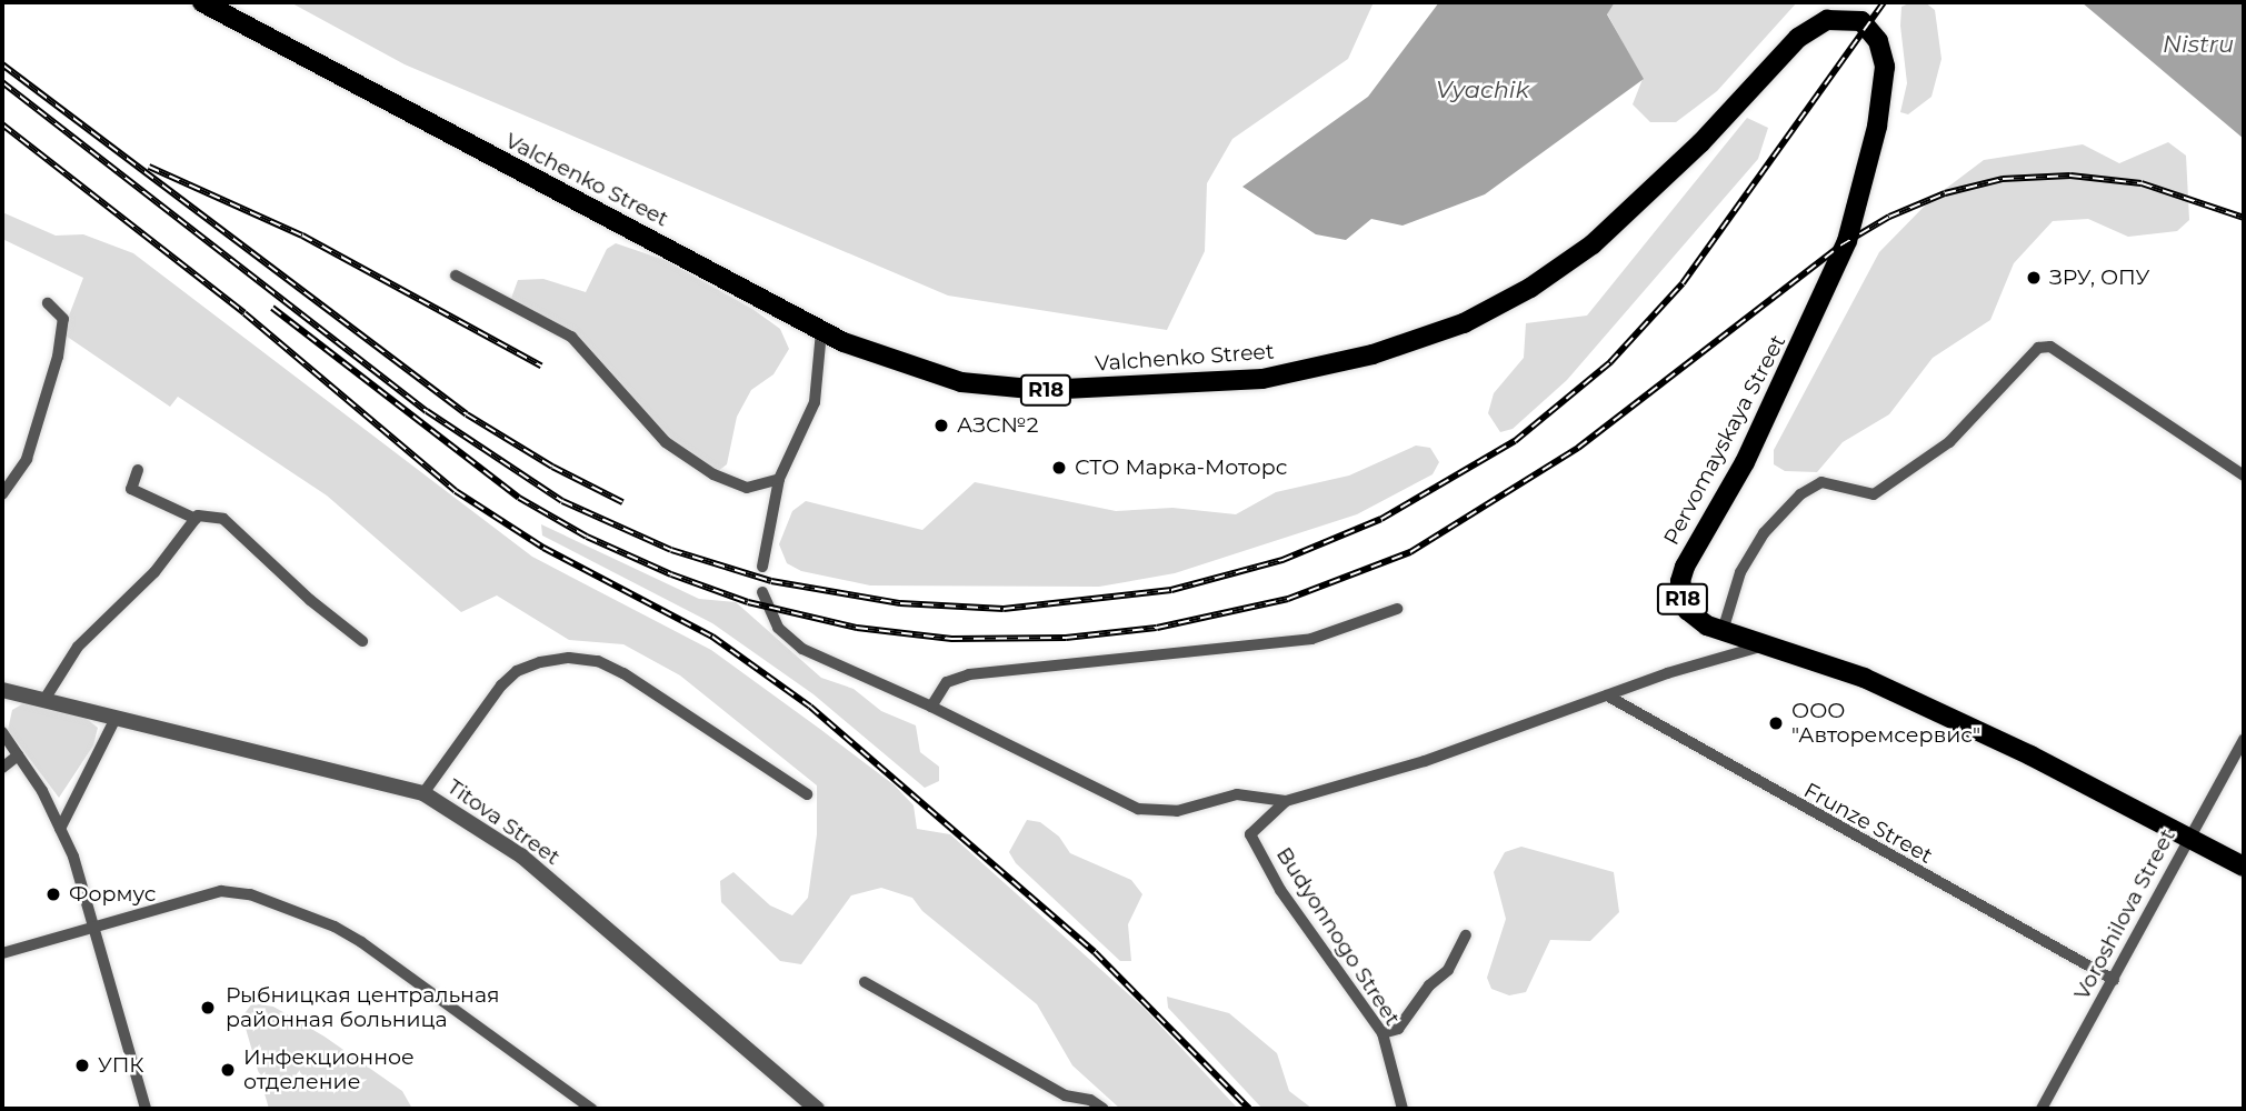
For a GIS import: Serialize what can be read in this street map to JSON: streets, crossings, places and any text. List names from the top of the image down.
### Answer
{
  "streets": {
    "main road": ["Valchenko Street", "R18", "Pervomayskaya Street"],
    "street": [
      "Titova Street",
      "Frunze Street",
      "Voroshilova Street",
      "Budyonnogo Street"
    ]
  },
  "crossings": [
    ["Valchenko Street", "Pervomayskaya Street"],
    ["Pervomayskaya Street", "Voroshilova Street"],
    ["Frunze Street", "Voroshilova Street"]
  ],
  "water": ["Nistru", "Vyachik"],
  "places": [
    "ЗРУ, ОПУ",
    "АЗС№2",
    "СТО Марка-Моторс",
    "ООО \"Авторемсервис\"",
    "Формус",
    "Рыбницкая центральная районная больница",
    "УПК",
    "Инфекционное отделение"
  ]
}
